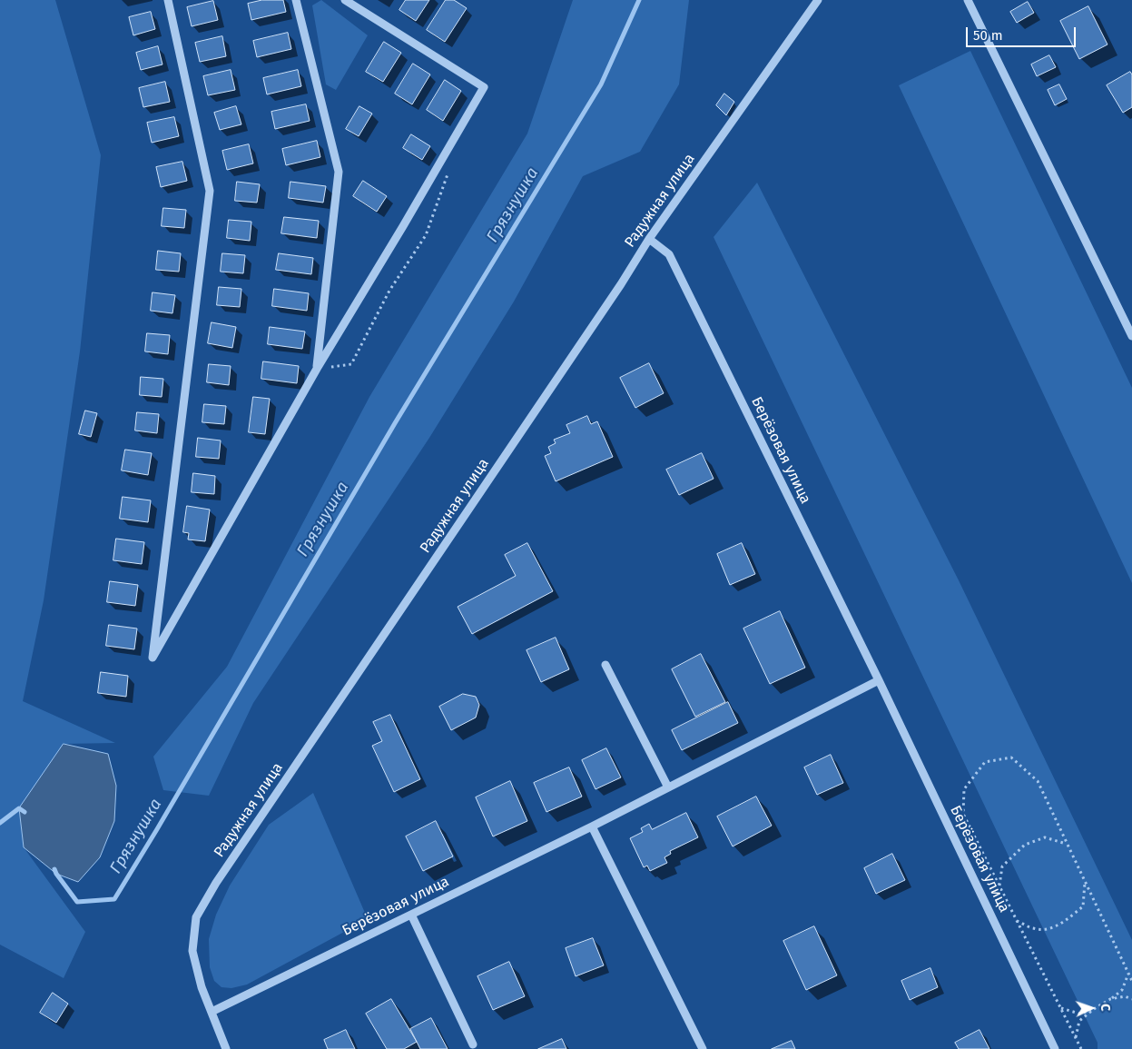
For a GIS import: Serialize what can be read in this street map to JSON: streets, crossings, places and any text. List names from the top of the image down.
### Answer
{
  "streets": {
    "street": ["Радужная улица", "Берёзовая улица"]
  },
  "crossings": [
    ["Радужная улица", "Берёзовая улица"]
  ],
  "water": ["Грязнушка"],
  "scale_bar": "50 m",
  "north": "right"
}
